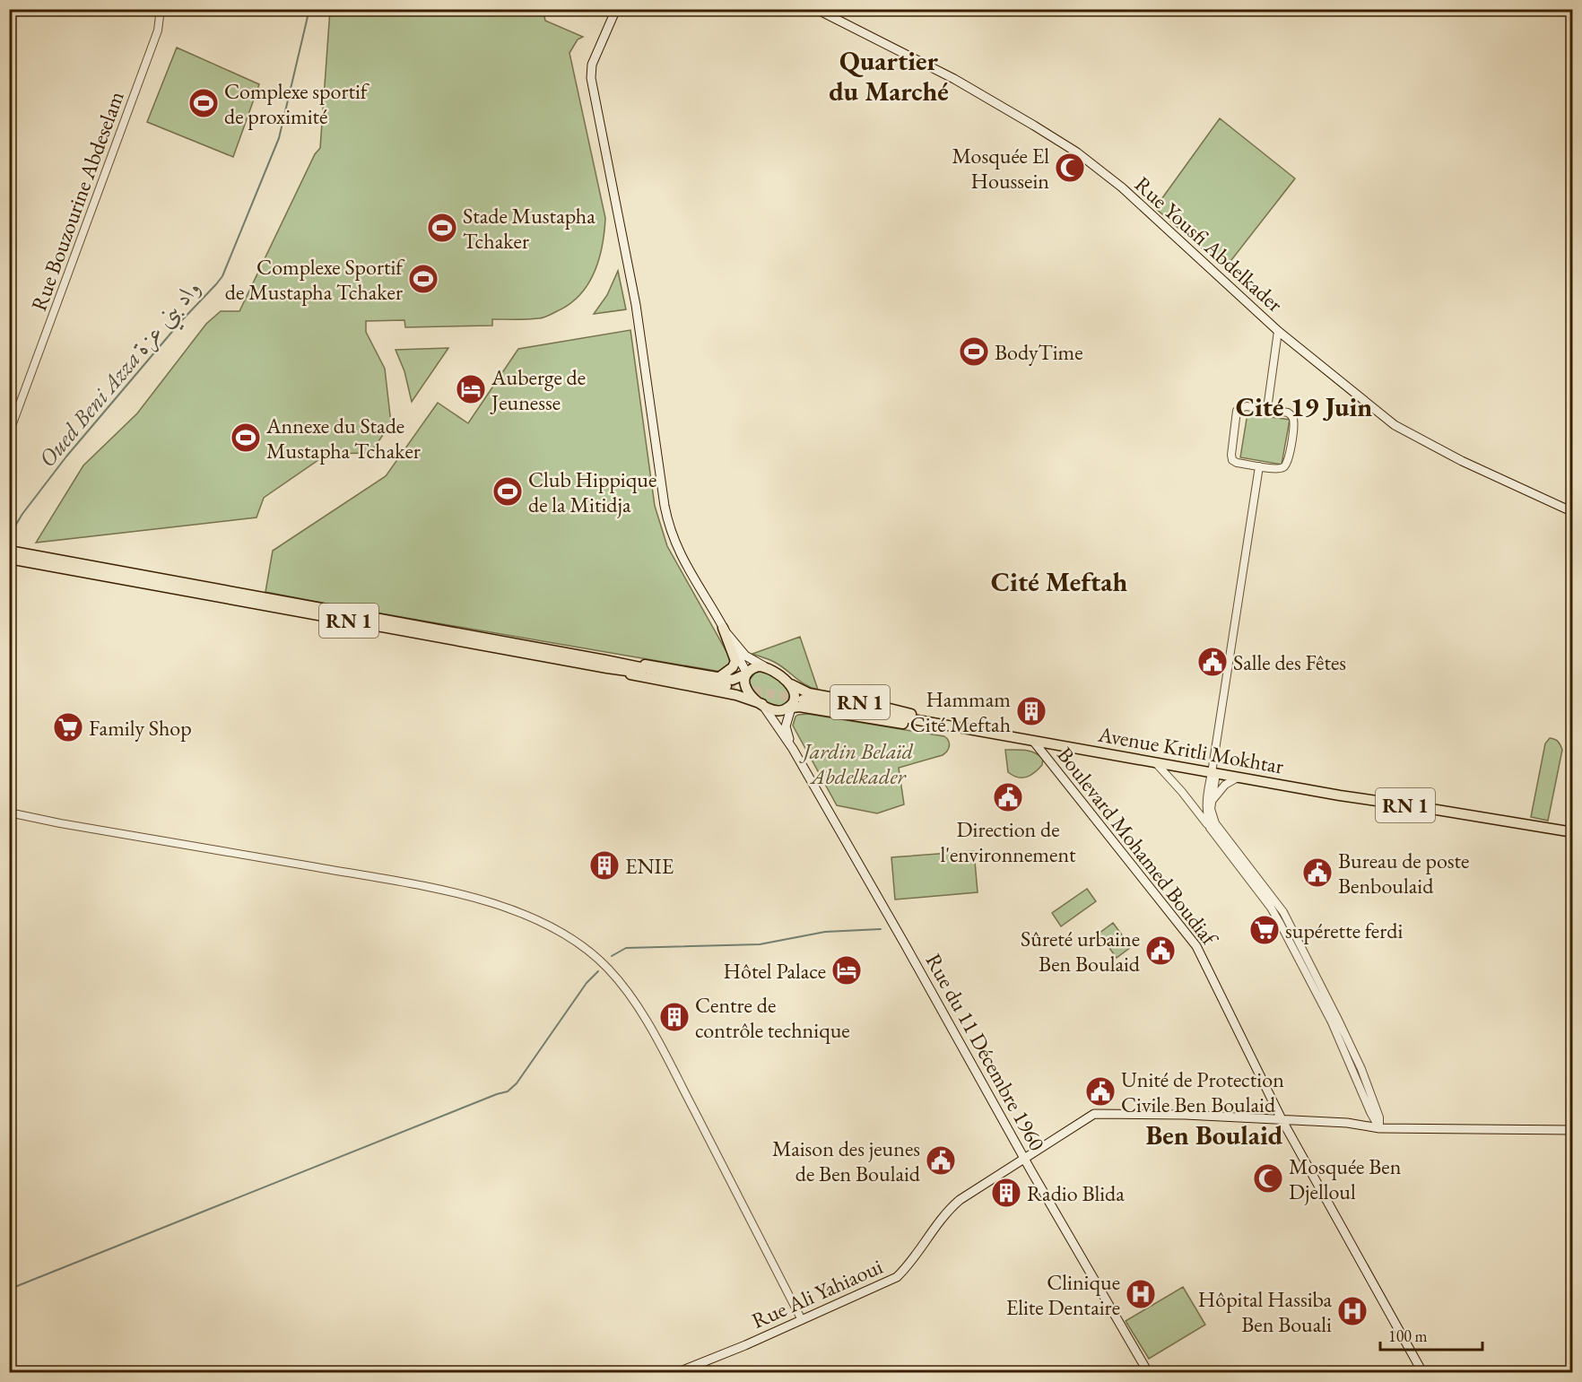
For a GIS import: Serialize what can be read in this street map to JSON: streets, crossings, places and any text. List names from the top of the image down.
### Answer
{
  "streets": {
    "main road": [
      "Rue Yousfi Abdelkader",
      "RN 1",
      "Avenue Kritli Mokhtar",
      "Boulevard Mohamed Boudiaf",
      "Rue du 11 Décembre 1960",
      "Rue Ali Yahiaoui"
    ],
    "street": ["Rue Bouzourine Abdeselam"]
  },
  "crossings": [
    ["RN 1", "Avenue Kritli Mokhtar"],
    ["RN 1", "Rue du 11 Décembre 1960"],
    ["Avenue Kritli Mokhtar", "Boulevard Mohamed Boudiaf"],
    ["Boulevard Mohamed Boudiaf", "Rue Ali Yahiaoui"],
    ["Rue du 11 Décembre 1960", "Rue Ali Yahiaoui"]
  ],
  "districts": [
    "Quartier du Marché",
    "Cité 19 Juin",
    "Cité Meftah",
    "Ben Boulaid"
  ],
  "water": ["Oued Beni Azza واد بني عزة"],
  "parks": ["Jardin Belaïd Abdelkader"],
  "places": {
    "sports": [
      "Complexe sportif de proximité",
      "Stade Mustapha Tchaker",
      "Complexe Sportif de Mustapha Tchaker",
      "BodyTime",
      "Annexe du Stade Mustapha Tchaker",
      "Club Hippique de la Mitidja"
    ],
    "mosque": ["Mosquée El Houssein", "Mosquée Ben Djelloul"],
    "hotel": ["Auberge de Jeunesse", "Hôtel Palace"],
    "public building": [
      "Salle des Fêtes",
      "Direction de l'environnement",
      "Bureau de poste Benboulaid",
      "Sûreté urbaine Ben Boulaid",
      "Unité de Protection Civile Ben Boulaid",
      "Maison des jeunes de Ben Boulaid"
    ],
    "building": [
      "Hammam Cité Meftah",
      "ENIE",
      "Centre de contrôle technique",
      "Radio Blida"
    ],
    "supermarket": ["Family Shop", "supérette ferdi"],
    "hospital": ["Clinique Elite Dentaire", "Hôpital Hassiba Ben Bouali"]
  },
  "scale_bar": "100 m"
}
